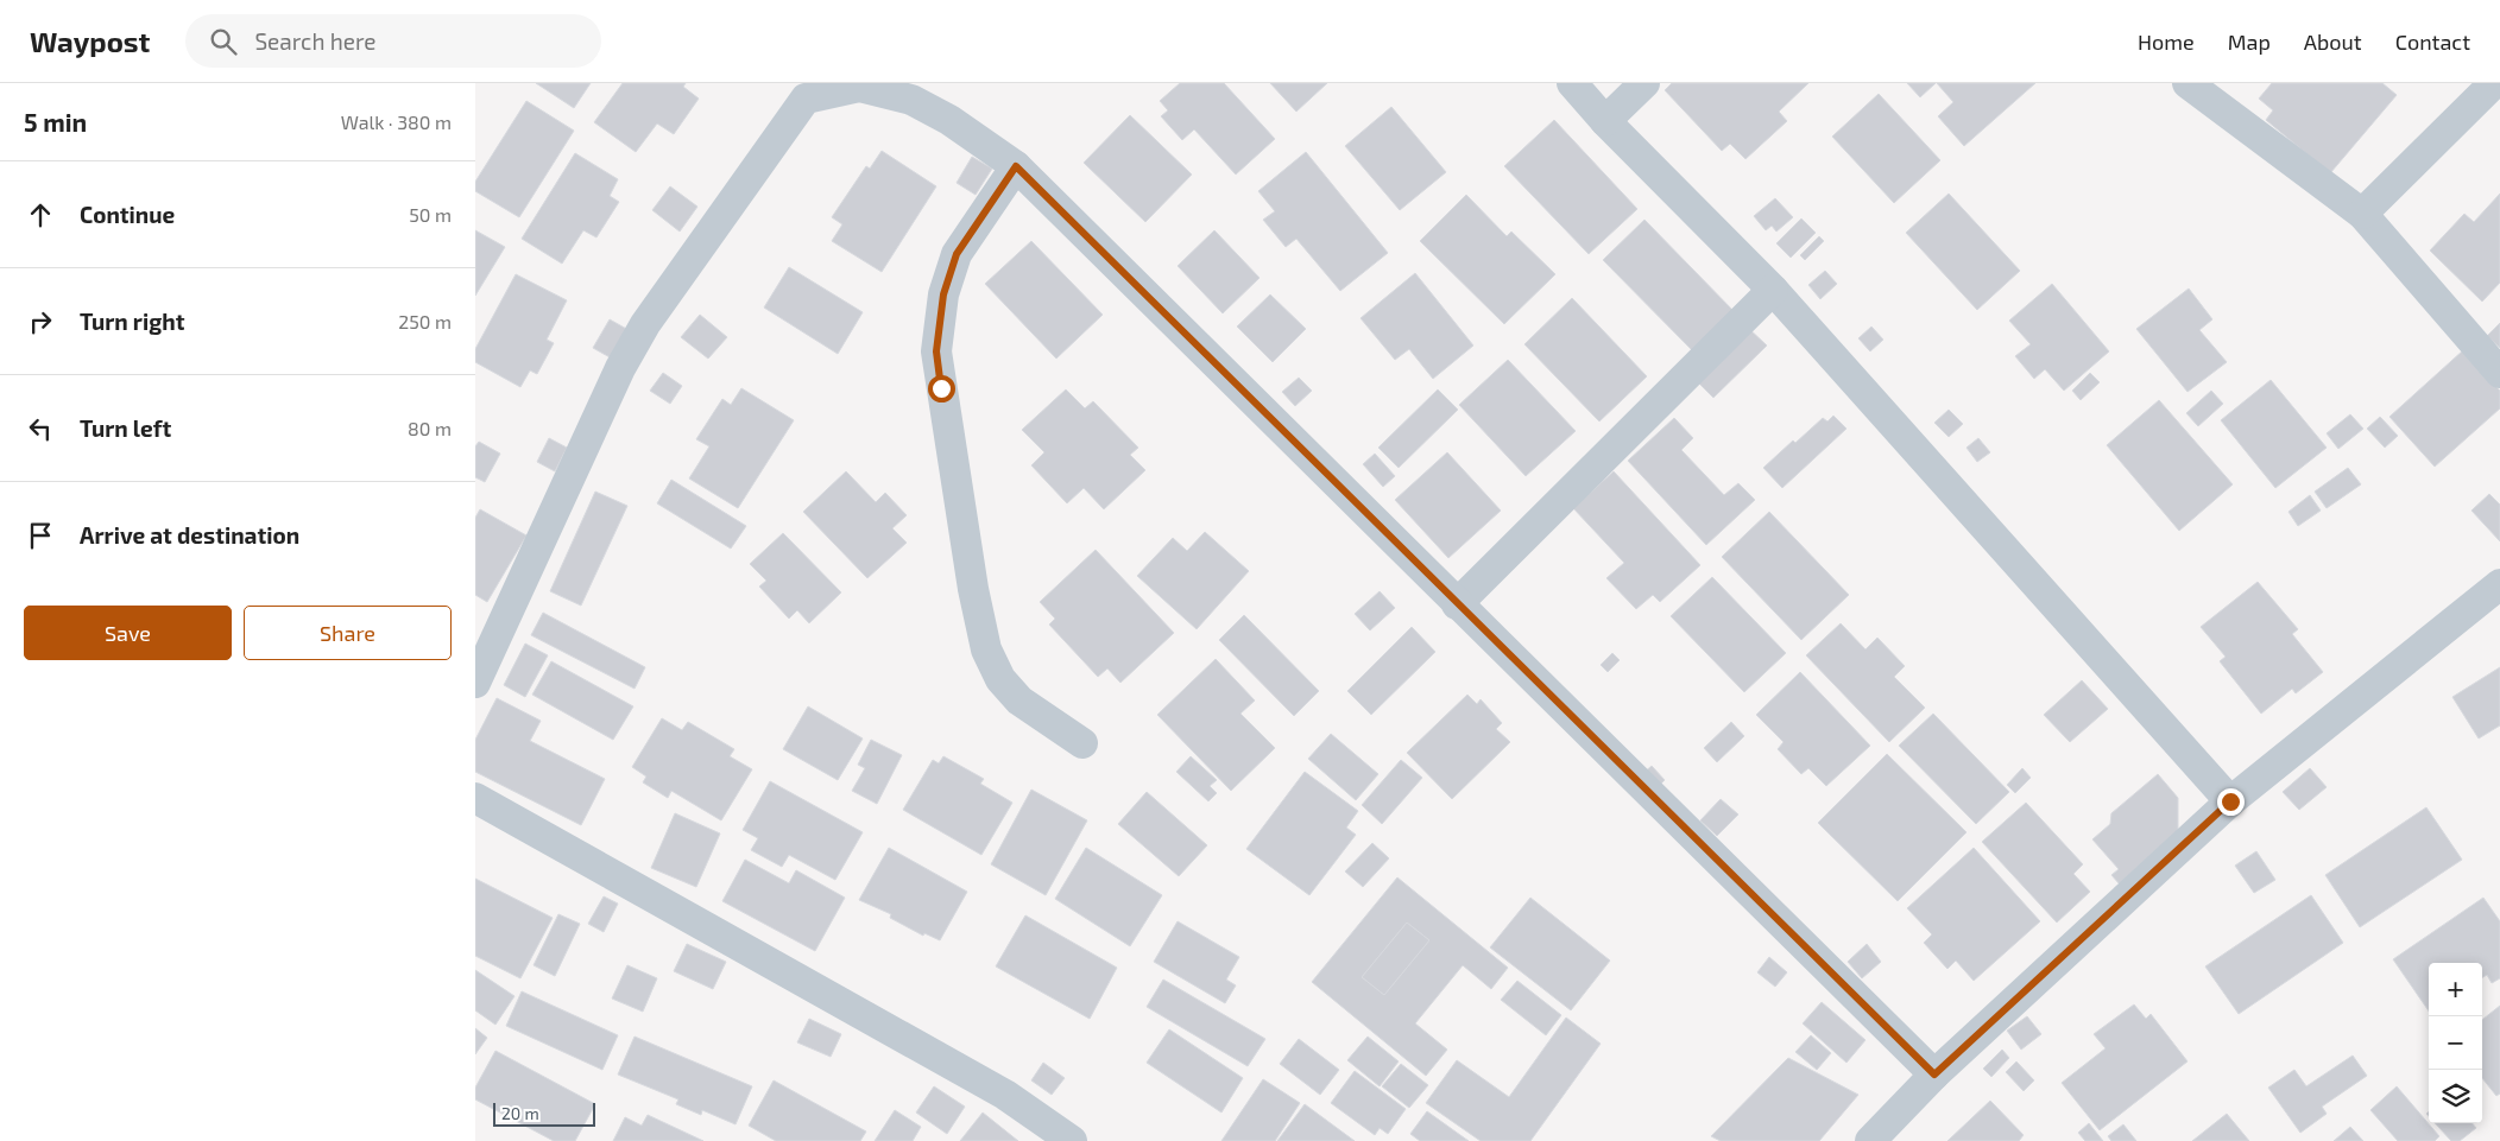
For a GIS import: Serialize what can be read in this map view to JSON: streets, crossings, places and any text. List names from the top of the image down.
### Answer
{
  "scale_bar": "20 m",
  "page": {
    "header": "Waypost",
    "search": "Search here",
    "nav": [
      "Home",
      "Map",
      "About",
      "Contact"
    ],
    "heading": ["5 min", "Walk · 380 m"],
    "list": [
      ["Continue", "50 m"],
      ["Turn right", "250 m"],
      ["Turn left", "80 m"],
      "Arrive at destination"
    ],
    "buttons": ["Save", "Share"],
    "map_buttons": ["+", "−"],
    "scale": "20 m"
  }
}
